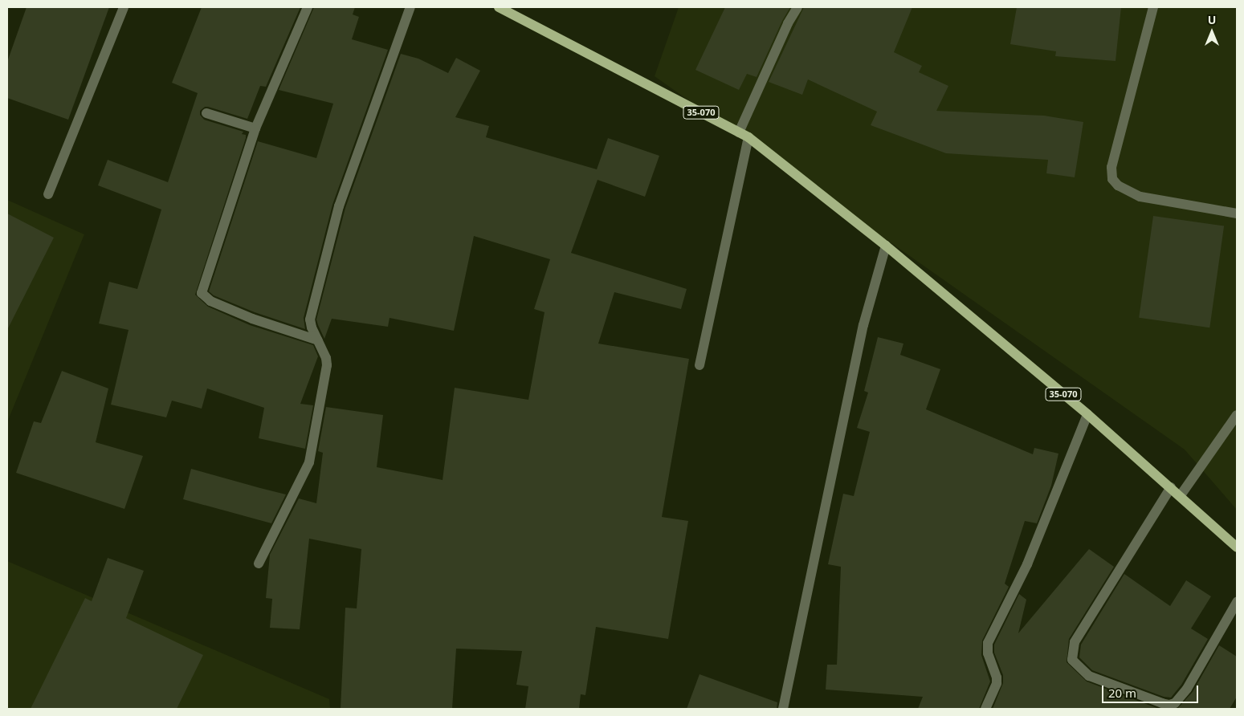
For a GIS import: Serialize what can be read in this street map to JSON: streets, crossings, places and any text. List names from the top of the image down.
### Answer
{
  "streets": {
    "main road": ["35-070"]
  },
  "scale_bar": "20 m",
  "north": "top"
}
